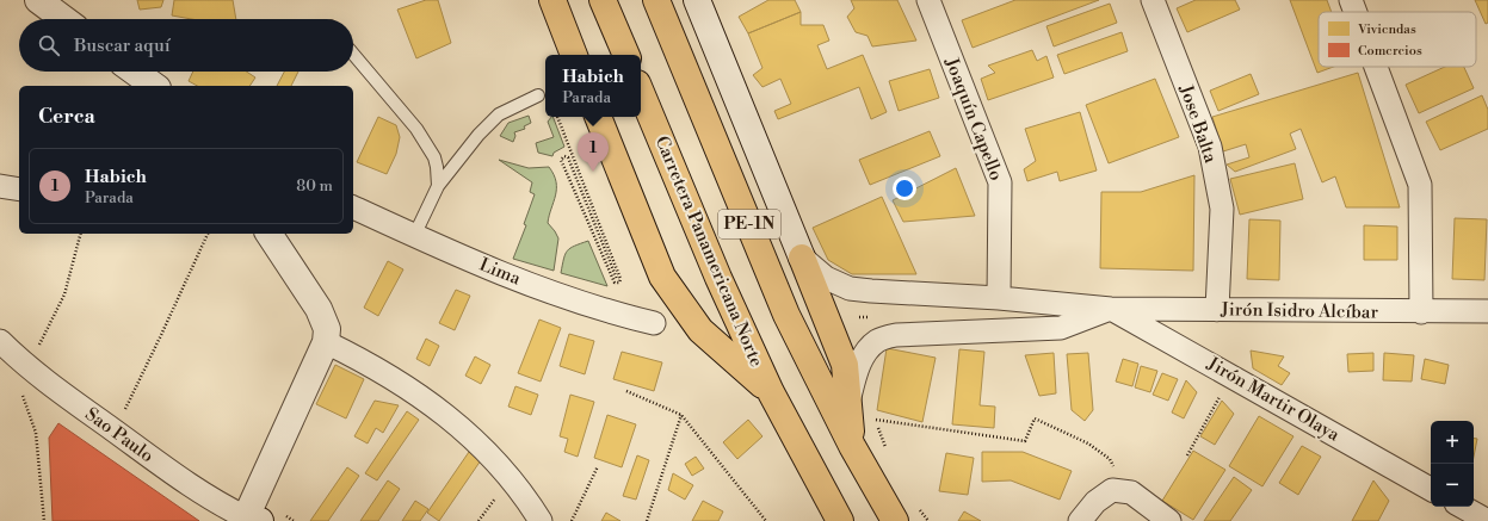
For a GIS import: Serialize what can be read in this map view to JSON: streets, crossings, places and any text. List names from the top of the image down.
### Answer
{
  "streets": {
    "highway": ["PE-1N", "Carretera Panamericana Norte"],
    "street": [
      "Joaquín Capello",
      "Jose Balta",
      "Lima",
      "Jirón Isidro Alcíbar",
      "Jirón Martir Olaya",
      "Sao Paulo"
    ]
  },
  "crossings": [
    ["Joaquín Capello", "Jirón Isidro Alcíbar"],
    ["Jose Balta", "Jirón Isidro Alcíbar"],
    ["PE-1N", "Carretera Panamericana Norte"],
    ["Jirón Isidro Alcíbar", "Jirón Martir Olaya"]
  ],
  "legend": ["Viviendas", "Comercios"],
  "page": {
    "search": "Buscar aquí",
    "popup": ["Habich", "Parada"],
    "heading": "Cerca",
    "pins": "1",
    "list": [
      {
        "mark": "1",
        "name": "Habich",
        "note": "Parada",
        "value": "80 m"
      }
    ],
    "map_buttons": ["+", "−"]
  }
}
